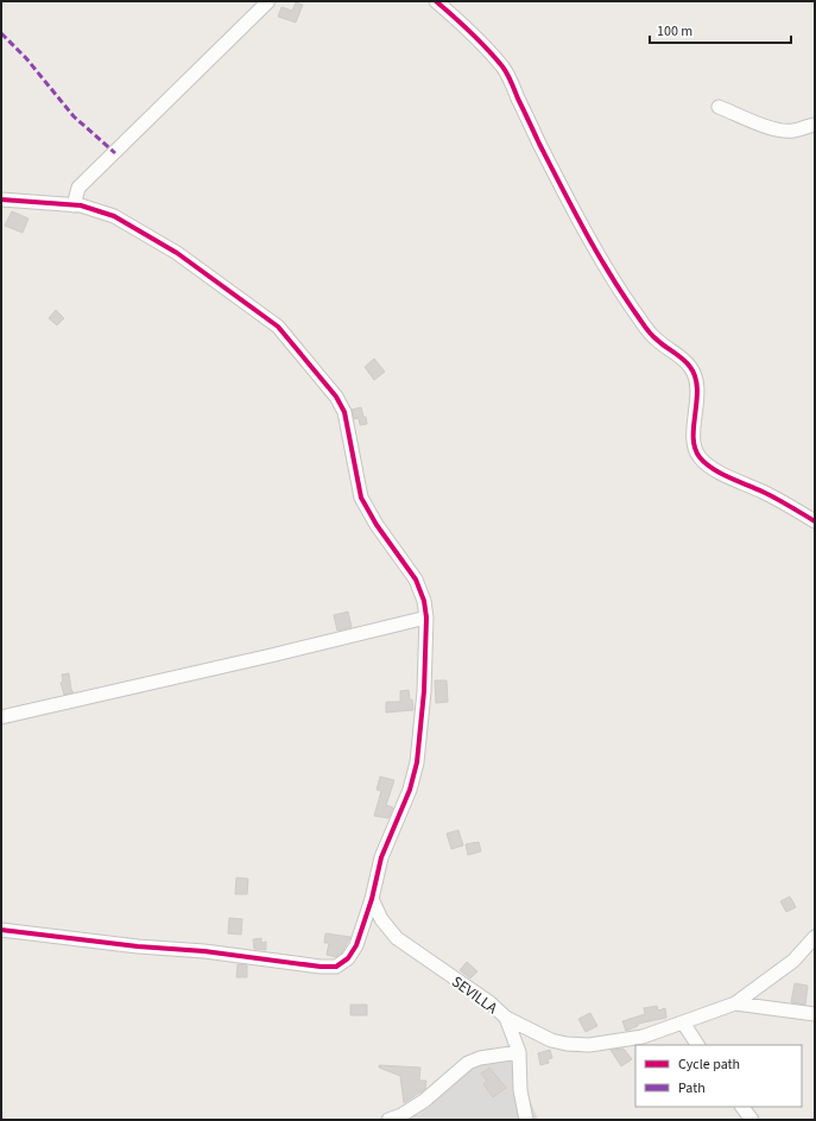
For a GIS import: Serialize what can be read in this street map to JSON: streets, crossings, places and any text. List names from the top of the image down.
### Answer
{
  "streets": {
    "street": ["SEVILLA"]
  },
  "legend": ["Cycle path", "Path"],
  "scale_bar": "100 m"
}
